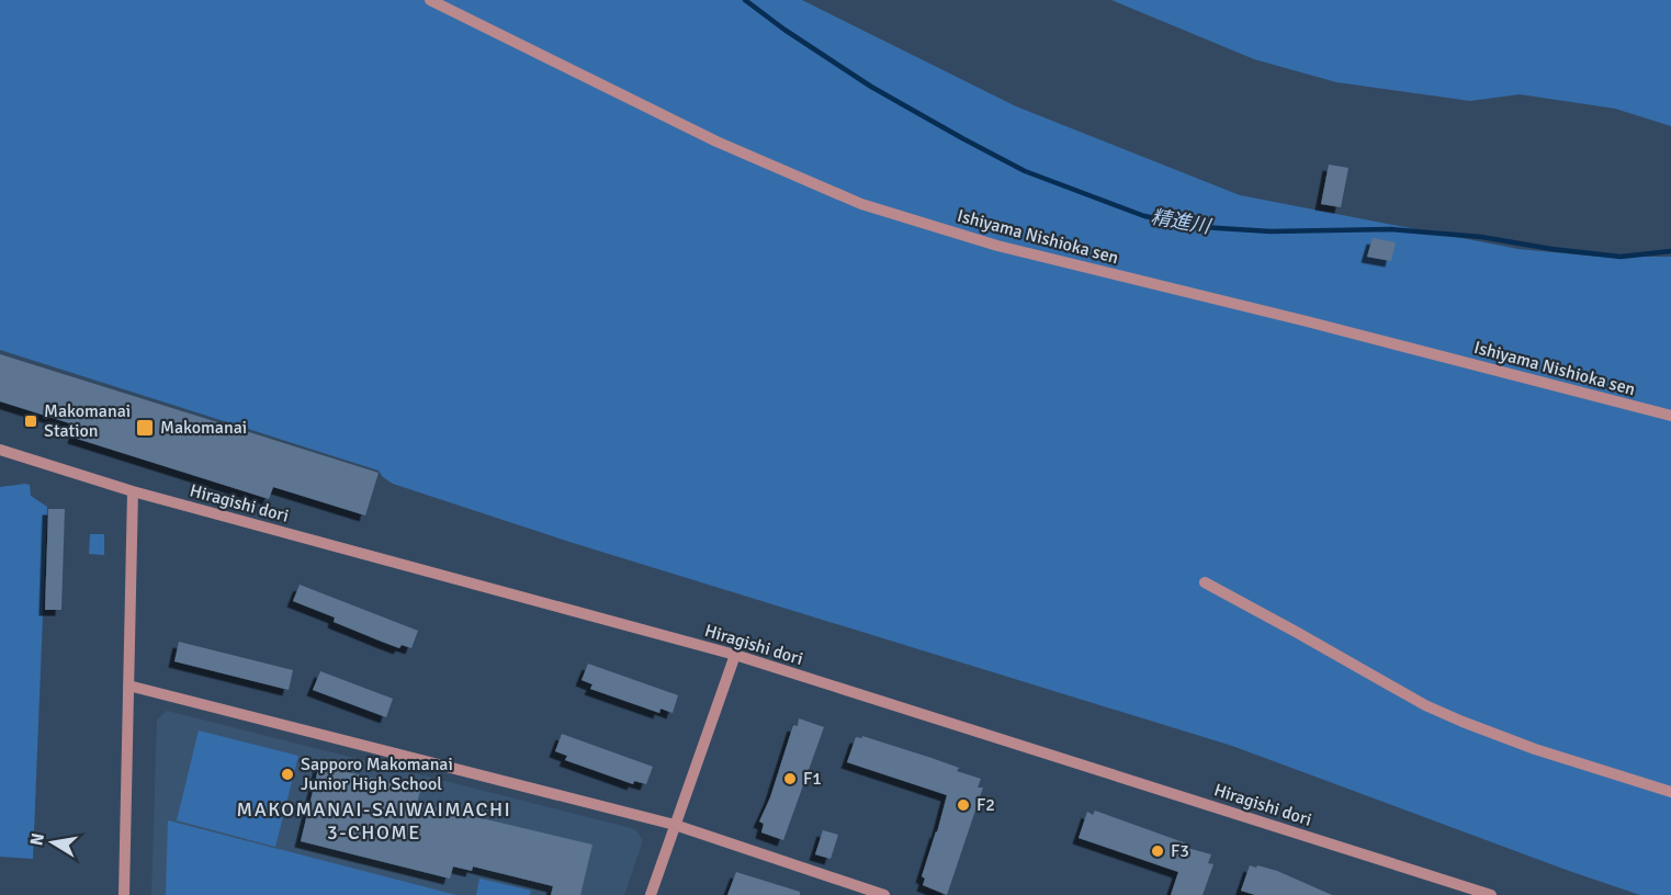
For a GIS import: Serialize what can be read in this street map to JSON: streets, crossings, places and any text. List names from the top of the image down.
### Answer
{
  "streets": {
    "street": ["Ishiyama Nishioka sen", "Hiragishi dori"]
  },
  "districts": ["MAKOMANAI-SAIWAIMACHI 3-CHOME"],
  "water": ["精進川"],
  "places": {
    "transit": ["Makomanai Station", "Makomanai"],
    "other": [
      "Sapporo Makomanai Junior High School",
      "F1",
      "F2",
      "F3"
    ]
  },
  "north": "left"
}
